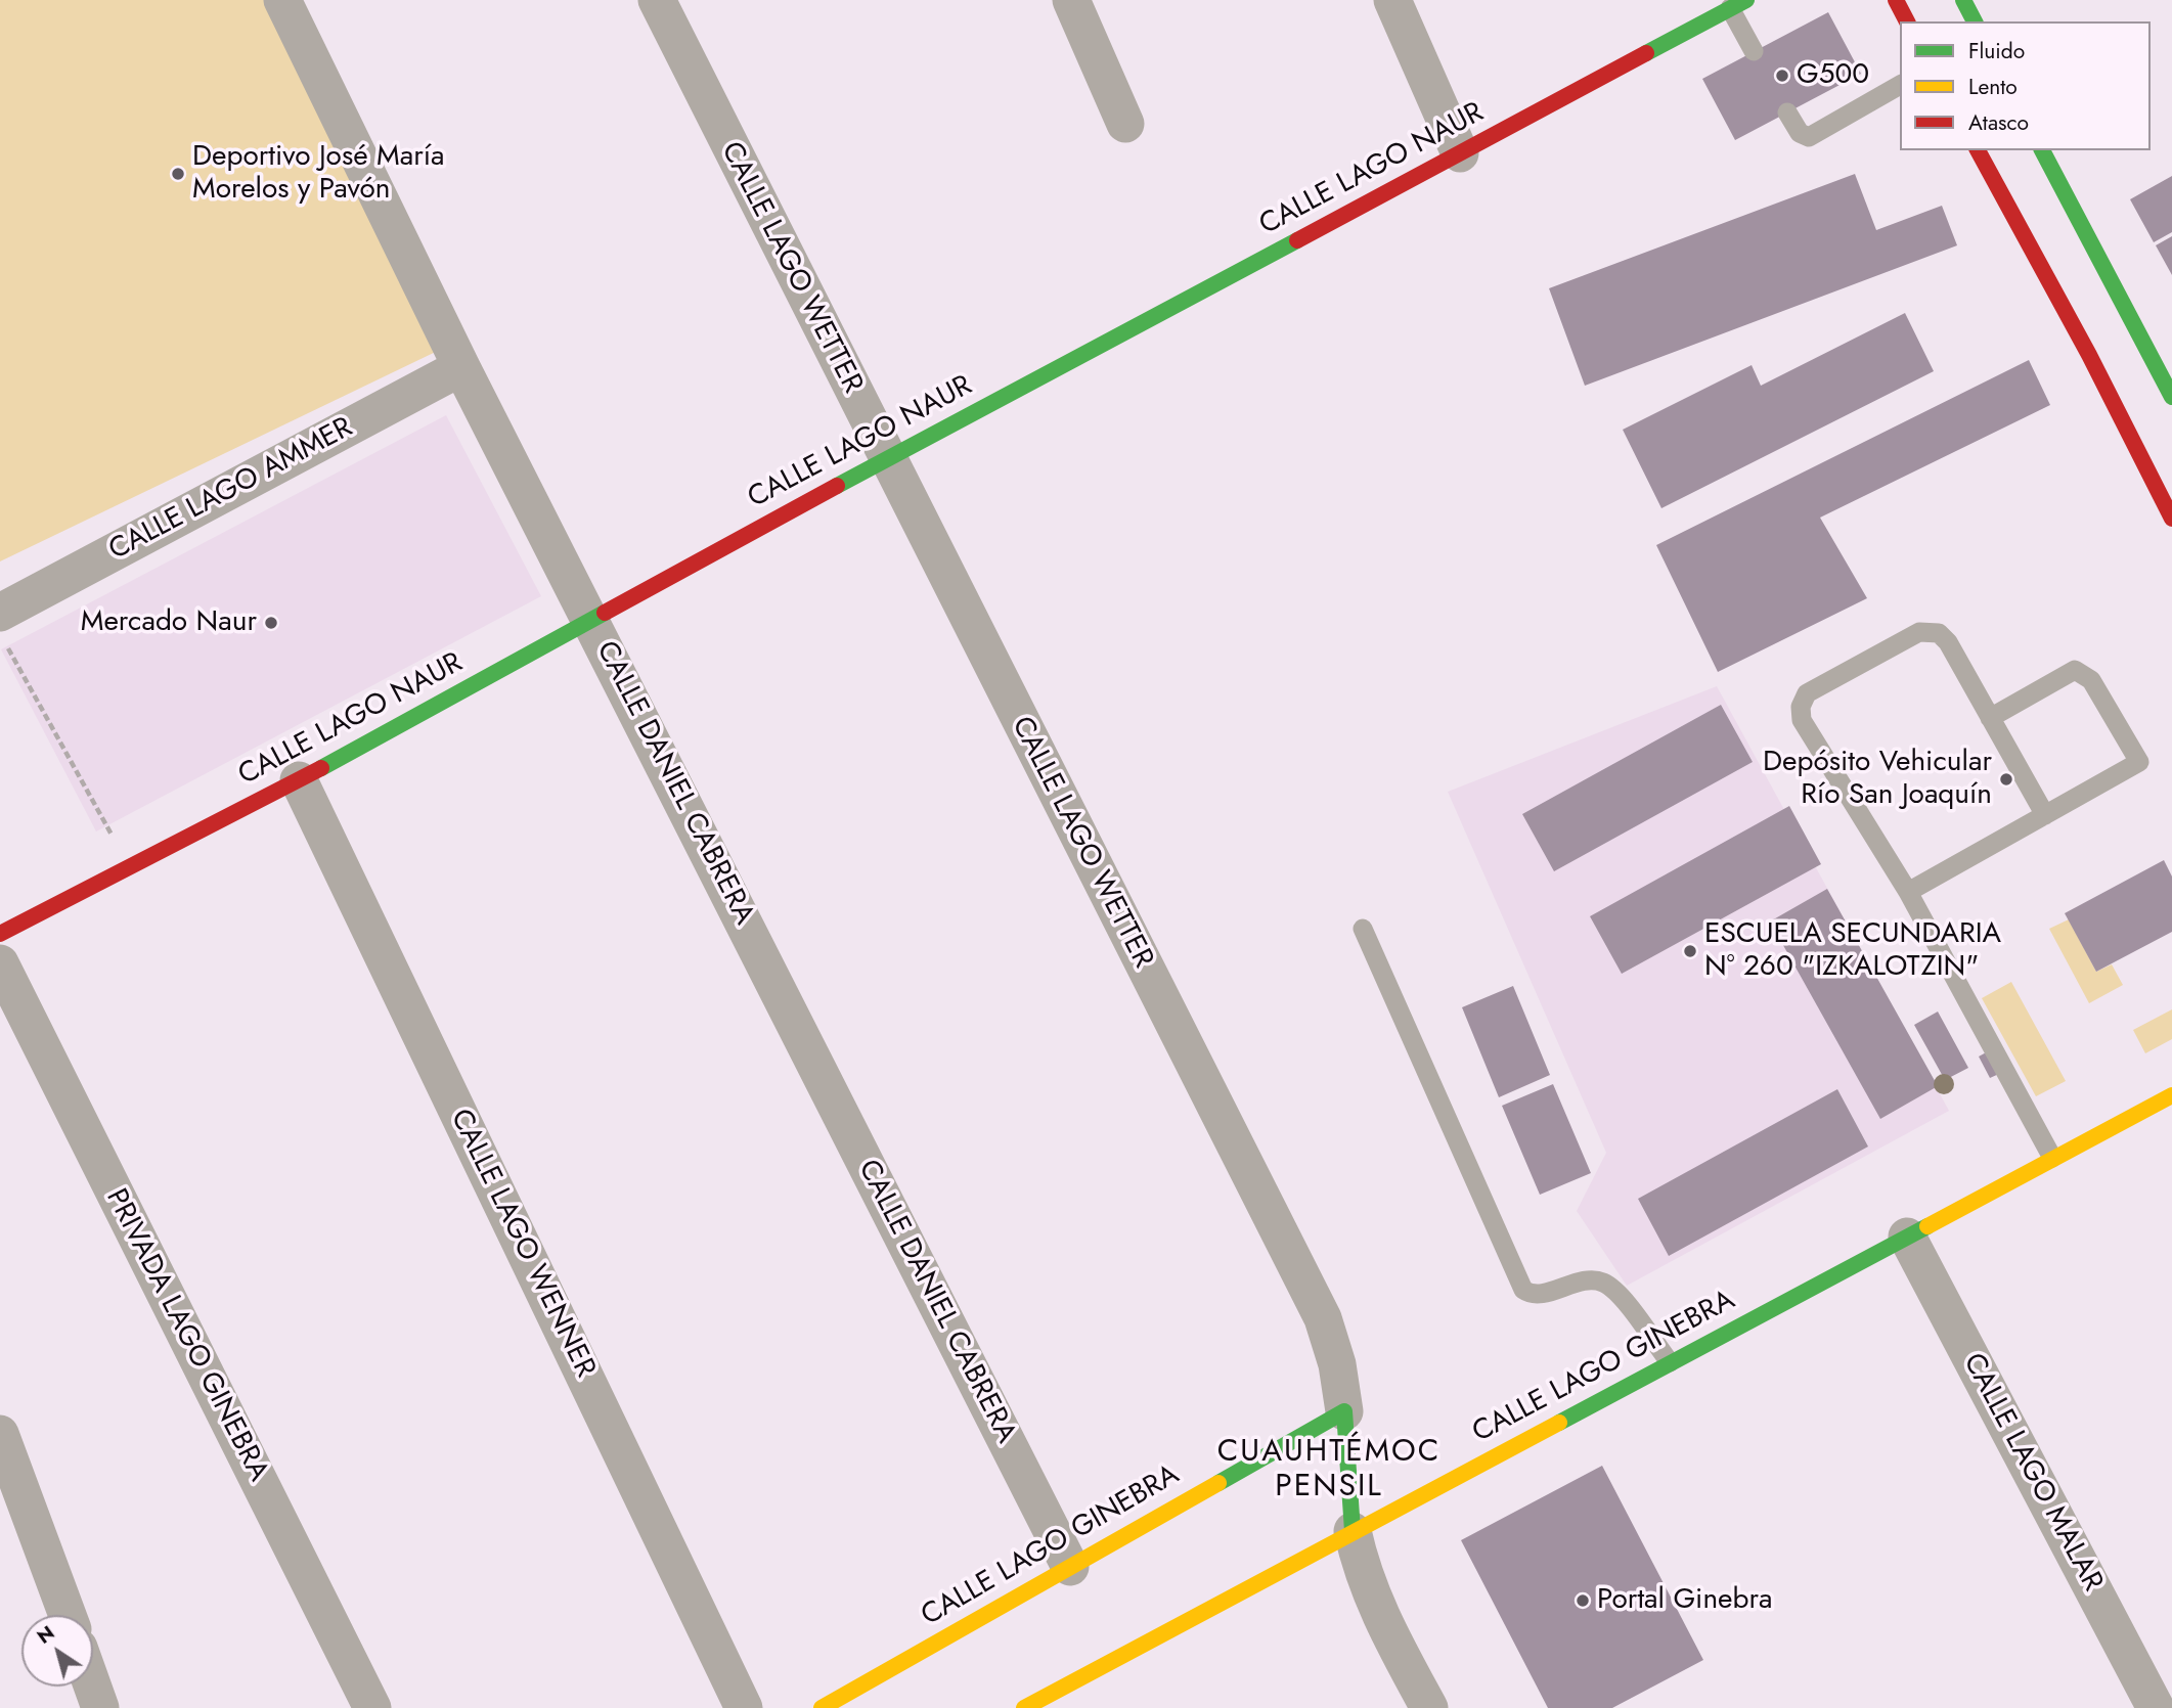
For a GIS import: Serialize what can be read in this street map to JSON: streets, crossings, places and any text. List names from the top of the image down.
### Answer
{
  "streets": {
    "street": [
      "CALLE LAGO NAUR",
      "CALLE LAGO WETTER",
      "CALLE LAGO AMMER",
      "CALLE DANIEL CABRERA",
      "CALLE LAGO WENNER",
      "PRIVADA LAGO GINEBRA",
      "CALLE LAGO GINEBRA",
      "CALLE LAGO MALAR"
    ]
  },
  "crossings": [
    ["CALLE LAGO NAUR", "CALLE LAGO WETTER"],
    ["CALLE LAGO NAUR", "CALLE DANIEL CABRERA"],
    ["CALLE LAGO NAUR", "CALLE LAGO WENNER"],
    ["CALLE LAGO WETTER", "CALLE LAGO GINEBRA"],
    ["CALLE LAGO AMMER", "CALLE DANIEL CABRERA"],
    ["CALLE DANIEL CABRERA", "CALLE LAGO GINEBRA"],
    ["CALLE LAGO GINEBRA", "CALLE LAGO MALAR"]
  ],
  "districts": ["CUAUHTÉMOC PENSIL"],
  "places": [
    "G500",
    "Deportivo José María Morelos y Pavón",
    "Mercado Naur",
    "Depósito Vehicular Río San Joaquín",
    "ESCUELA SECUNDARIA Nº 260 \"IZKALOTZIN\"",
    "Portal Ginebra"
  ],
  "legend": ["Fluido", "Lento", "Atasco"],
  "north": "top left"
}
